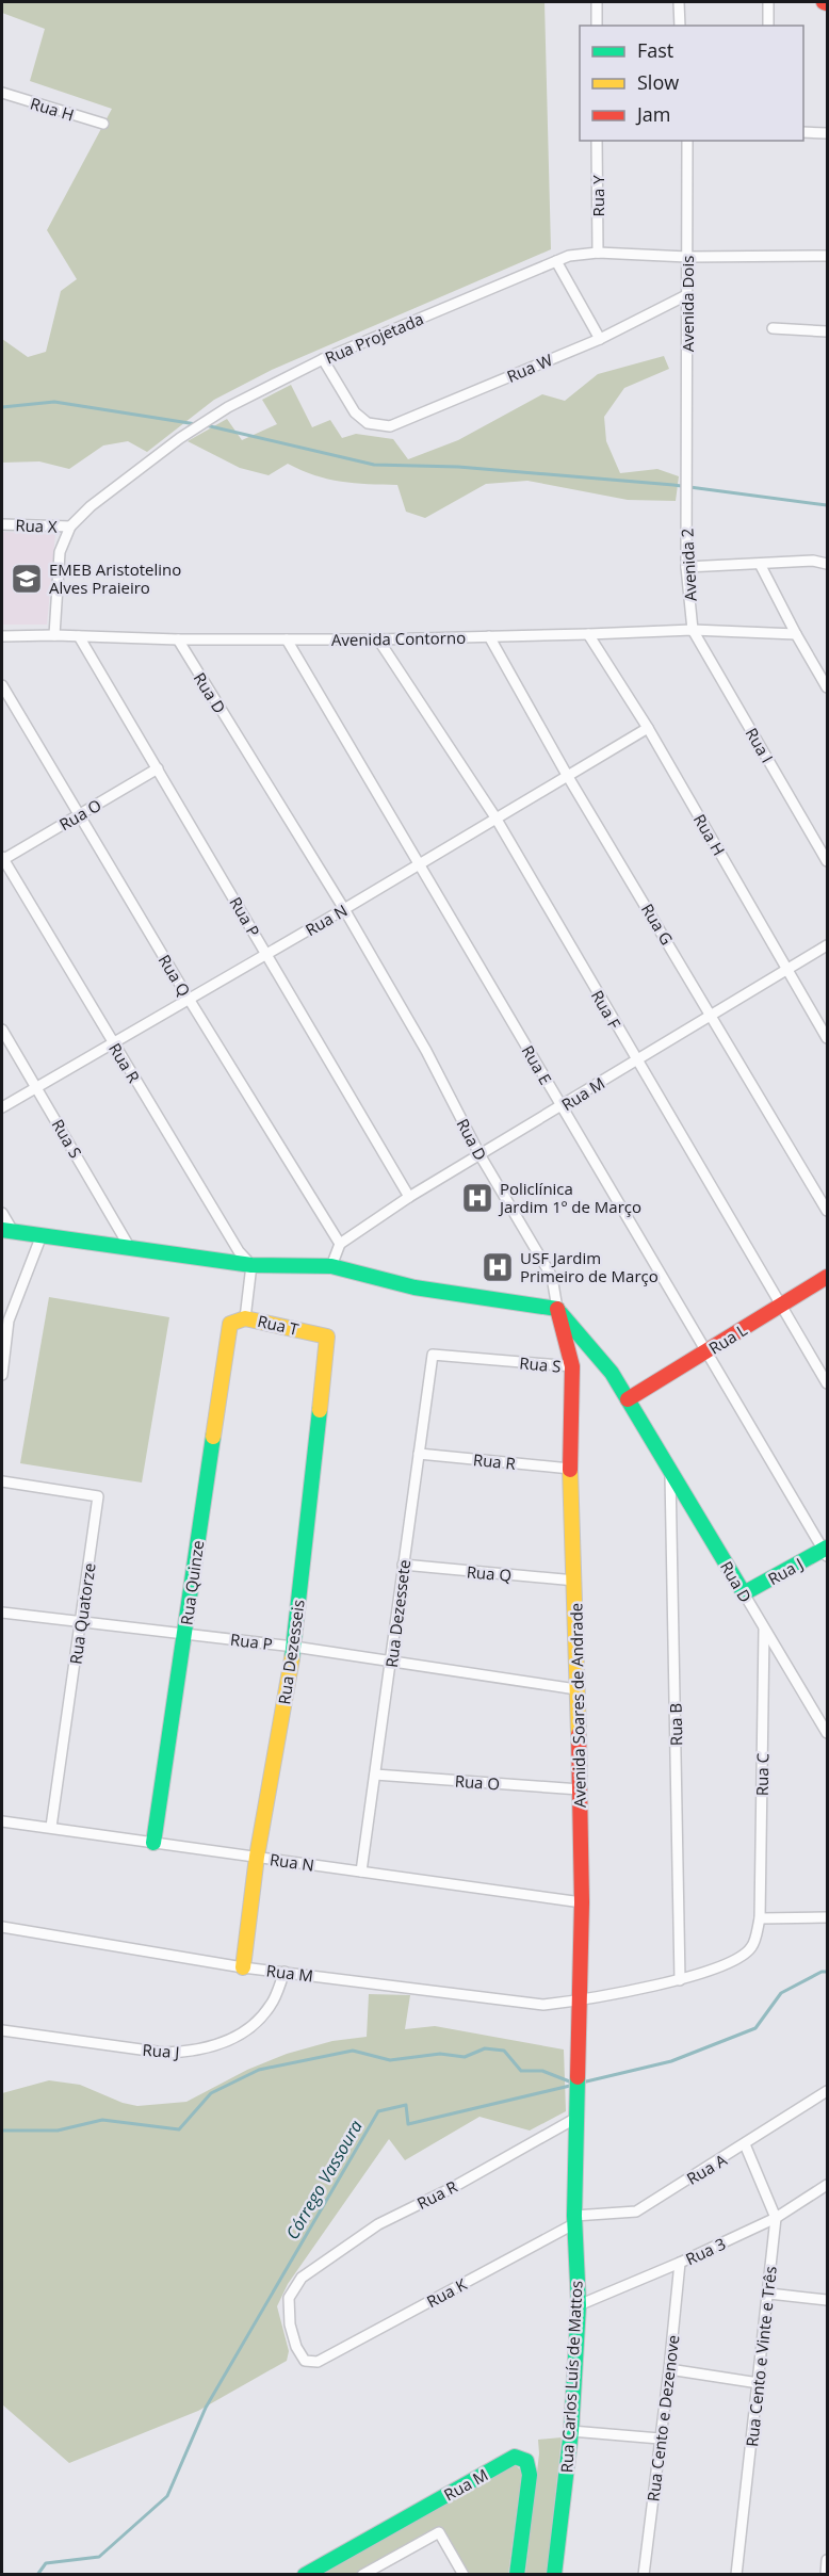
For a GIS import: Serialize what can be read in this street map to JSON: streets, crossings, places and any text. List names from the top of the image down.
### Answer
{
  "streets": {
    "street": [
      "Rua H",
      "Rua Y",
      "Avenida Dois",
      "Rua Projetada",
      "Rua W",
      "Rua X",
      "Avenida 2",
      "Avenida Contorno",
      "Rua D",
      "Rua I",
      "Rua O",
      "Rua P",
      "Rua N",
      "Rua G",
      "Rua Q",
      "Rua F",
      "Rua R",
      "Rua E",
      "Rua M",
      "Rua S",
      "Rua T",
      "Rua L",
      "Rua J",
      "Rua Quinze",
      "Rua Quatorze",
      "Rua Dezessete",
      "Rua Dezesseis",
      "Avenida Soares de Andrade",
      "Rua B",
      "Rua C",
      "Rua A",
      "Rua 3",
      "Rua K",
      "Rua Cento e Vinte e Três",
      "Rua Carlos Luís de Mattos",
      "Rua Cento e Dezenove"
    ]
  },
  "crossings": [
    ["Rua H", "Avenida Contorno"],
    ["Rua H", "Rua N"],
    ["Rua H", "Rua M"],
    ["Rua Y", "Rua Projetada"],
    ["Avenida Dois", "Rua Projetada"],
    ["Avenida Dois", "Rua W"],
    ["Avenida Dois", "Avenida 2"],
    ["Rua Projetada", "Rua W"],
    ["Rua Projetada", "Rua X"],
    ["Rua Projetada", "Avenida Contorno"],
    ["Avenida 2", "Avenida Contorno"],
    ["Avenida 2", "Rua I"],
    ["Avenida Contorno", "Rua D"],
    ["Avenida Contorno", "Rua I"],
    ["Avenida Contorno", "Rua P"],
    ["Avenida Contorno", "Rua G"],
    ["Avenida Contorno", "Rua F"],
    ["Avenida Contorno", "Rua E"],
    ["Rua D", "Rua N"],
    ["Rua D", "Rua M"],
    ["Rua D", "Rua L"],
    ["Rua D", "Rua J"],
    ["Rua D", "Avenida Soares de Andrade"],
    ["Rua D", "Rua B"],
    ["Rua D", "Rua C"],
    ["Rua O", "Rua P"],
    ["Rua O", "Rua Q"],
    ["Rua O", "Rua R"],
    ["Rua O", "Rua Dezessete"],
    ["Rua O", "Avenida Soares de Andrade"],
    ["Rua P", "Rua N"],
    ["Rua P", "Rua M"],
    ["Rua P", "Rua Quinze"],
    ["Rua P", "Rua Quatorze"],
    ["Rua P", "Rua Dezessete"],
    ["Rua P", "Rua Dezesseis"],
    ["Rua P", "Avenida Soares de Andrade"],
    ["Rua N", "Rua G"],
    ["Rua N", "Rua Q"],
    ["Rua N", "Rua F"],
    ["Rua N", "Rua R"],
    ["Rua N", "Rua E"],
    ["Rua N", "Rua S"],
    ["Rua N", "Rua Quinze"],
    ["Rua N", "Rua Quatorze"],
    ["Rua N", "Rua Dezessete"],
    ["Rua N", "Rua Dezesseis"],
    ["Rua N", "Avenida Soares de Andrade"],
    ["Rua G", "Rua M"],
    ["Rua Q", "Rua M"],
    ["Rua Q", "Rua Dezessete"],
    ["Rua Q", "Avenida Soares de Andrade"],
    ["Rua F", "Rua M"],
    ["Rua F", "Rua L"],
    ["Rua R", "Rua Dezessete"],
    ["Rua R", "Avenida Soares de Andrade"],
    ["Rua R", "Rua K"],
    ["Rua R", "Rua Carlos Luís de Mattos"],
    ["Rua E", "Rua M"],
    ["Rua E", "Rua L"],
    ["Rua E", "Rua J"],
    ["Rua M", "Rua J"],
    ["Rua M", "Rua Dezesseis"],
    ["Rua M", "Avenida Soares de Andrade"],
    ["Rua S", "Rua Dezessete"],
    ["Rua S", "Avenida Soares de Andrade"],
    ["Rua T", "Rua Quinze"],
    ["Rua T", "Rua Dezesseis"],
    ["Avenida Soares de Andrade", "Rua Carlos Luís de Mattos"],
    ["Rua A", "Rua K"],
    ["Rua A", "Rua Cento e Vinte e Três"],
    ["Rua A", "Rua Carlos Luís de Mattos"],
    ["Rua 3", "Rua Cento e Vinte e Três"],
    ["Rua 3", "Rua Carlos Luís de Mattos"],
    ["Rua 3", "Rua Cento e Dezenove"],
    ["Rua K", "Rua Carlos Luís de Mattos"]
  ],
  "water": ["Córrego Vassoura"],
  "places": {
    "school or university": ["EMEB Aristotelino Alves Praieiro"],
    "hospital": ["Policlínica Jardim 1º de Março", "USF Jardim Primeiro de Março"]
  },
  "legend": ["Fast", "Slow", "Jam"]
}
